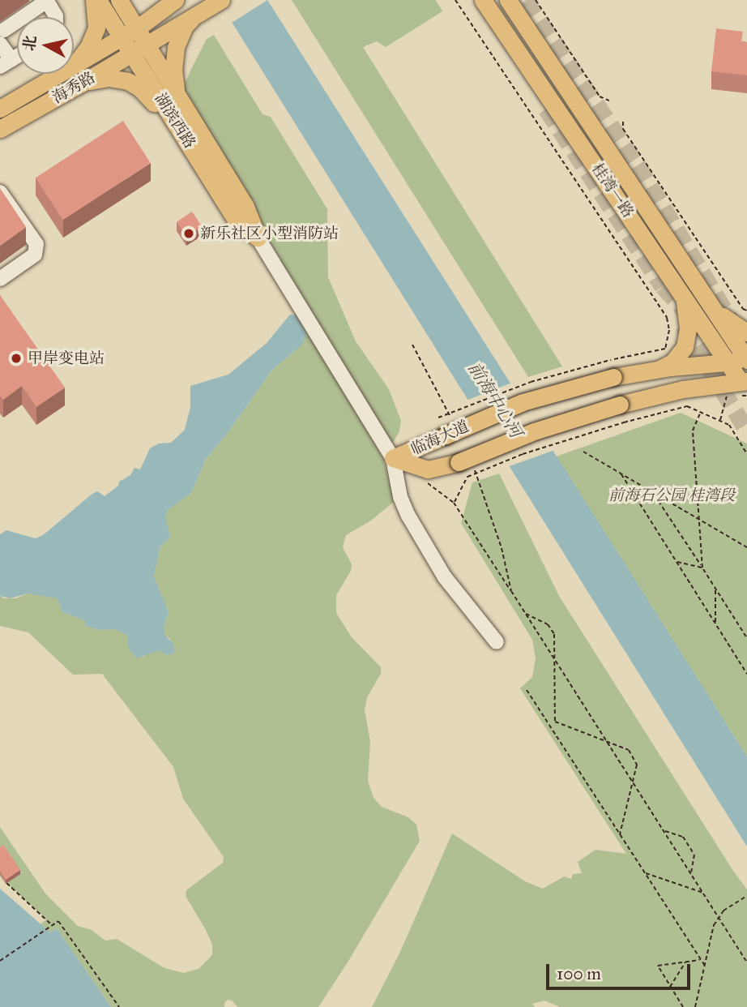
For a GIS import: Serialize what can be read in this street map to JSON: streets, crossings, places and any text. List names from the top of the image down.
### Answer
{
  "streets": {
    "main road": [
      "海秀路",
      "湖滨西路",
      "桂湾一路",
      "临海大道"
    ]
  },
  "crossings": [
    ["海秀路", "湖滨西路"],
    ["湖滨西路", "临海大道"],
    ["桂湾一路", "临海大道"]
  ],
  "water": ["前海中心河"],
  "parks": ["前海石公园 桂湾段"],
  "places": ["新乐社区小型消防站", "甲岸变电站"],
  "scale_bar": "100 m",
  "north": "left"
}
